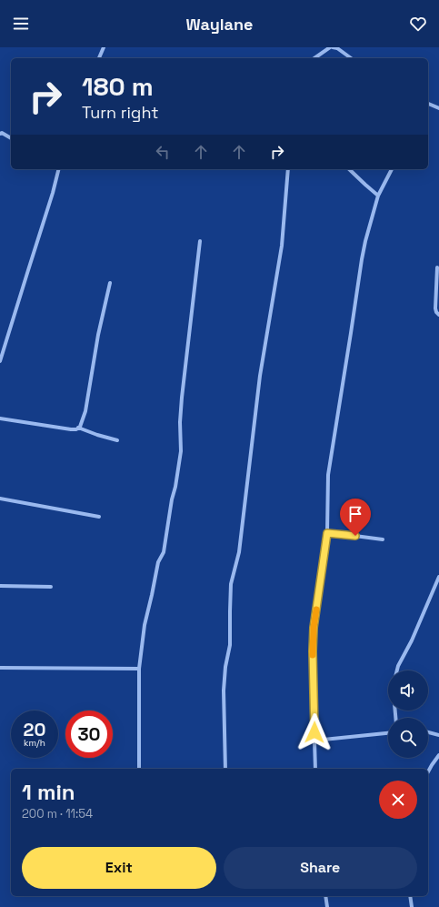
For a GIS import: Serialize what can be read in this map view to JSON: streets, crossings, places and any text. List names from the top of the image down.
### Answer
{
  "page": {
    "header": "Waylane",
    "turn": ["180 m", "Turn right"],
    "speed": "20 km/h",
    "limit": "30",
    "heading": ["1 min", "200 m · 11:54"],
    "buttons": ["Exit", "Share"]
  }
}
